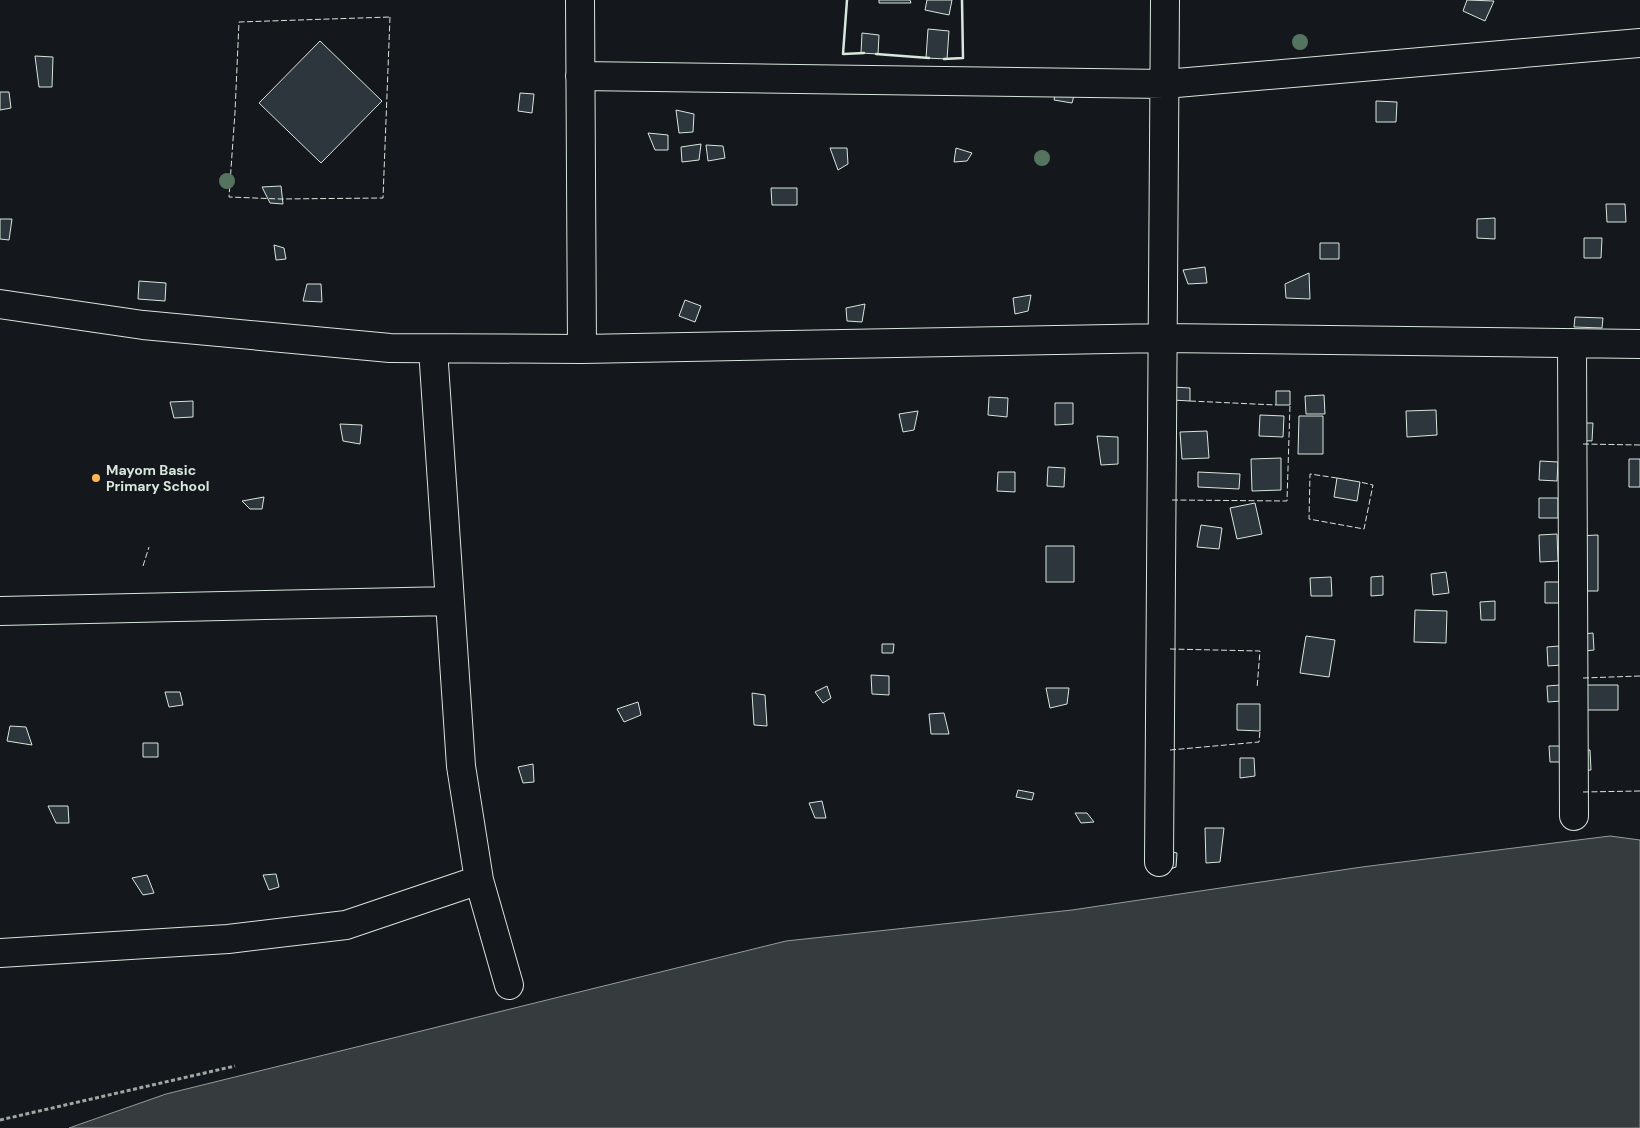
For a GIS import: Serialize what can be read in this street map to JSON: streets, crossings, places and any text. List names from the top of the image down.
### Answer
{
  "places": ["Mayom Basic Primary School"]
}
